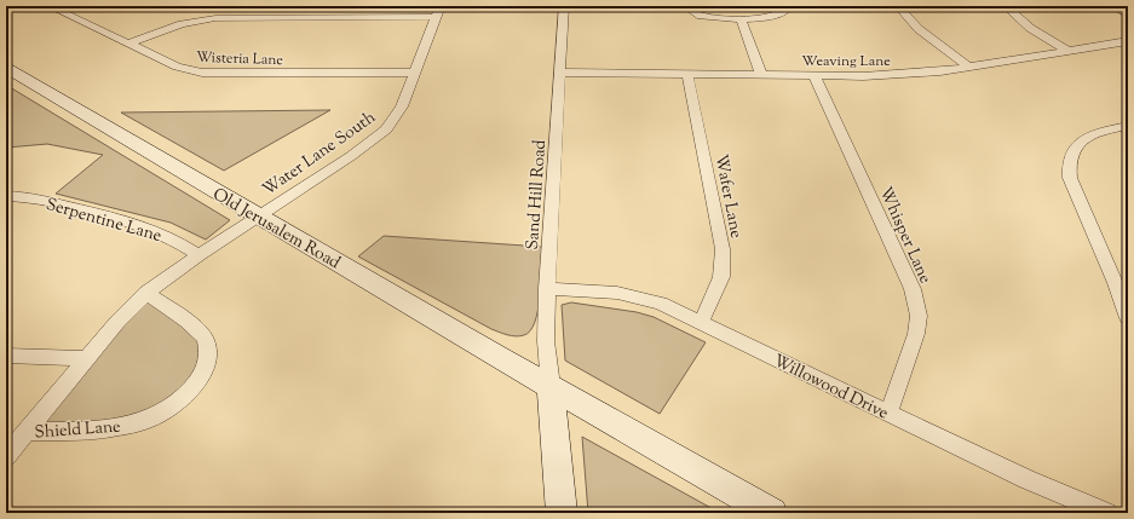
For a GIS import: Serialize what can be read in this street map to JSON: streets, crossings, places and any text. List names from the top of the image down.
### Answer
{
  "streets": {
    "main road": ["Old Jerusalem Road"],
    "street": [
      "Wisteria Lane",
      "Weaving Lane",
      "Water Lane South",
      "Sand Hill Road",
      "Wafer Lane",
      "Serpentine Lane",
      "Whisper Lane",
      "Willowood Drive",
      "Shield Lane"
    ]
  },
  "crossings": [
    ["Wisteria Lane", "Water Lane South"],
    ["Weaving Lane", "Sand Hill Road"],
    ["Weaving Lane", "Wafer Lane"],
    ["Weaving Lane", "Whisper Lane"],
    ["Water Lane South", "Serpentine Lane"],
    ["Water Lane South", "Old Jerusalem Road"],
    ["Water Lane South", "Shield Lane"],
    ["Sand Hill Road", "Old Jerusalem Road"],
    ["Sand Hill Road", "Willowood Drive"],
    ["Wafer Lane", "Willowood Drive"],
    ["Whisper Lane", "Willowood Drive"]
  ]
}
